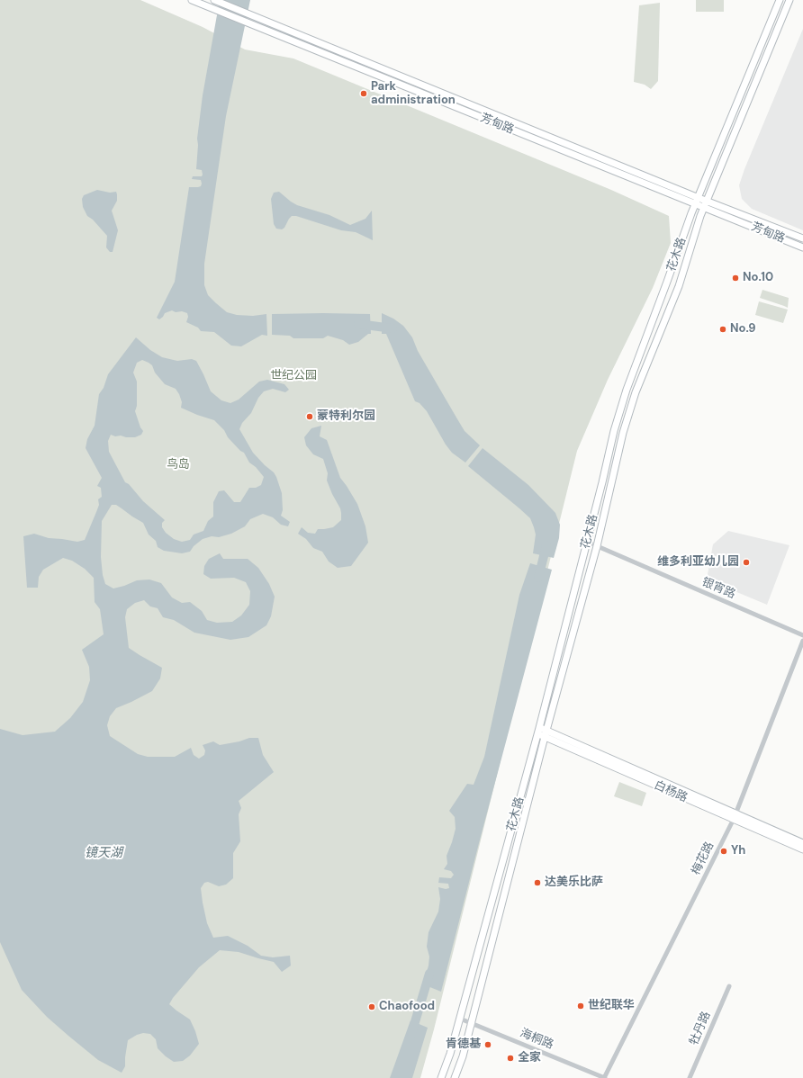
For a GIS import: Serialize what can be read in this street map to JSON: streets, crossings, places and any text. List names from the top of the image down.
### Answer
{
  "streets": {
    "main road": ["芳甸路", "花木路", "白杨路"],
    "street": [
      "银宵路",
      "梅花路",
      "牡丹路",
      "海桐路"
    ]
  },
  "crossings": [
    ["芳甸路", "花木路"],
    ["花木路", "银宵路"],
    ["花木路", "白杨路"],
    ["花木路", "海桐路"],
    ["白杨路", "梅花路"],
    ["梅花路", "海桐路"]
  ],
  "water": ["镜天湖"],
  "parks": ["世纪公园", "鸟岛"],
  "places": [
    "Park administration",
    "No.10",
    "No.9",
    "蒙特利尔园",
    "维多利亚幼儿园",
    "Yh",
    "达美乐比萨",
    "世纪联华",
    "Chaofood",
    "肯德基",
    "全家"
  ]
}
